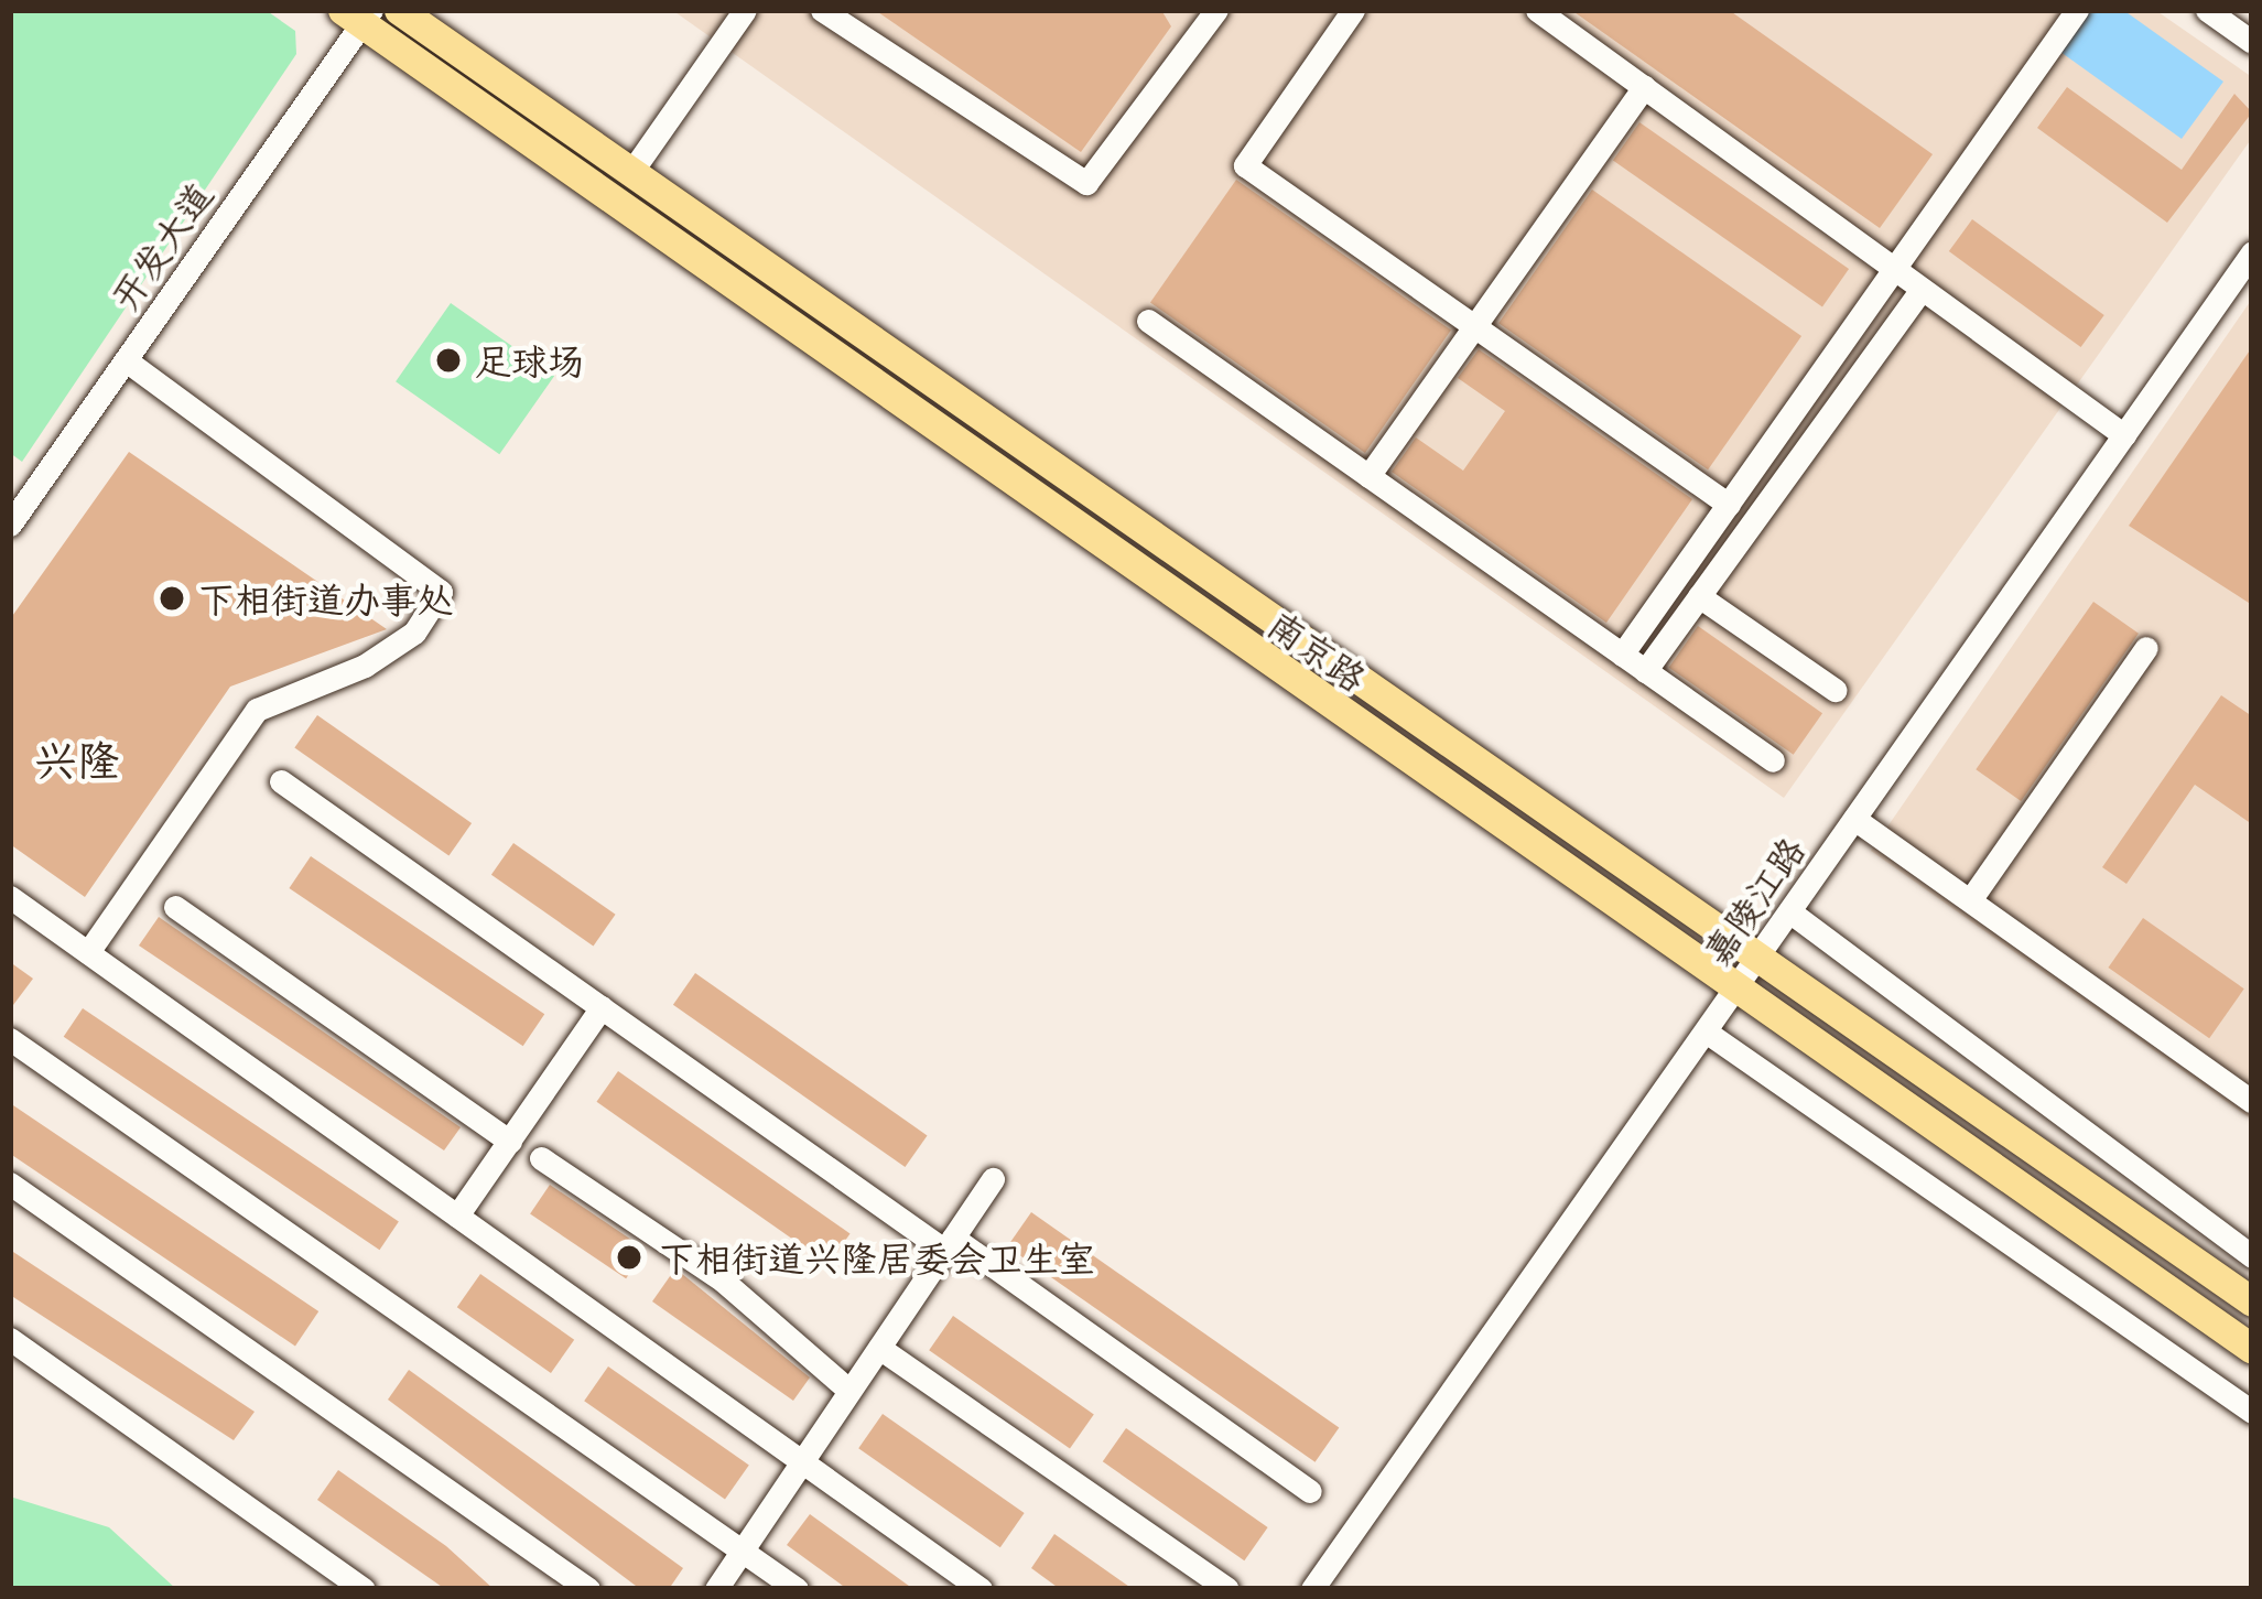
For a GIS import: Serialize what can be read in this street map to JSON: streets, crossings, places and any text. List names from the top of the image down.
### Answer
{
  "streets": {
    "main road": ["南京路"],
    "street": ["开发大道", "嘉陵江路"]
  },
  "crossings": [
    ["开发大道", "南京路"],
    ["南京路", "嘉陵江路"]
  ],
  "districts": ["兴隆"],
  "places": ["足球场", "下相街道办事处", "下相街道兴隆居委会卫生室"]
}
